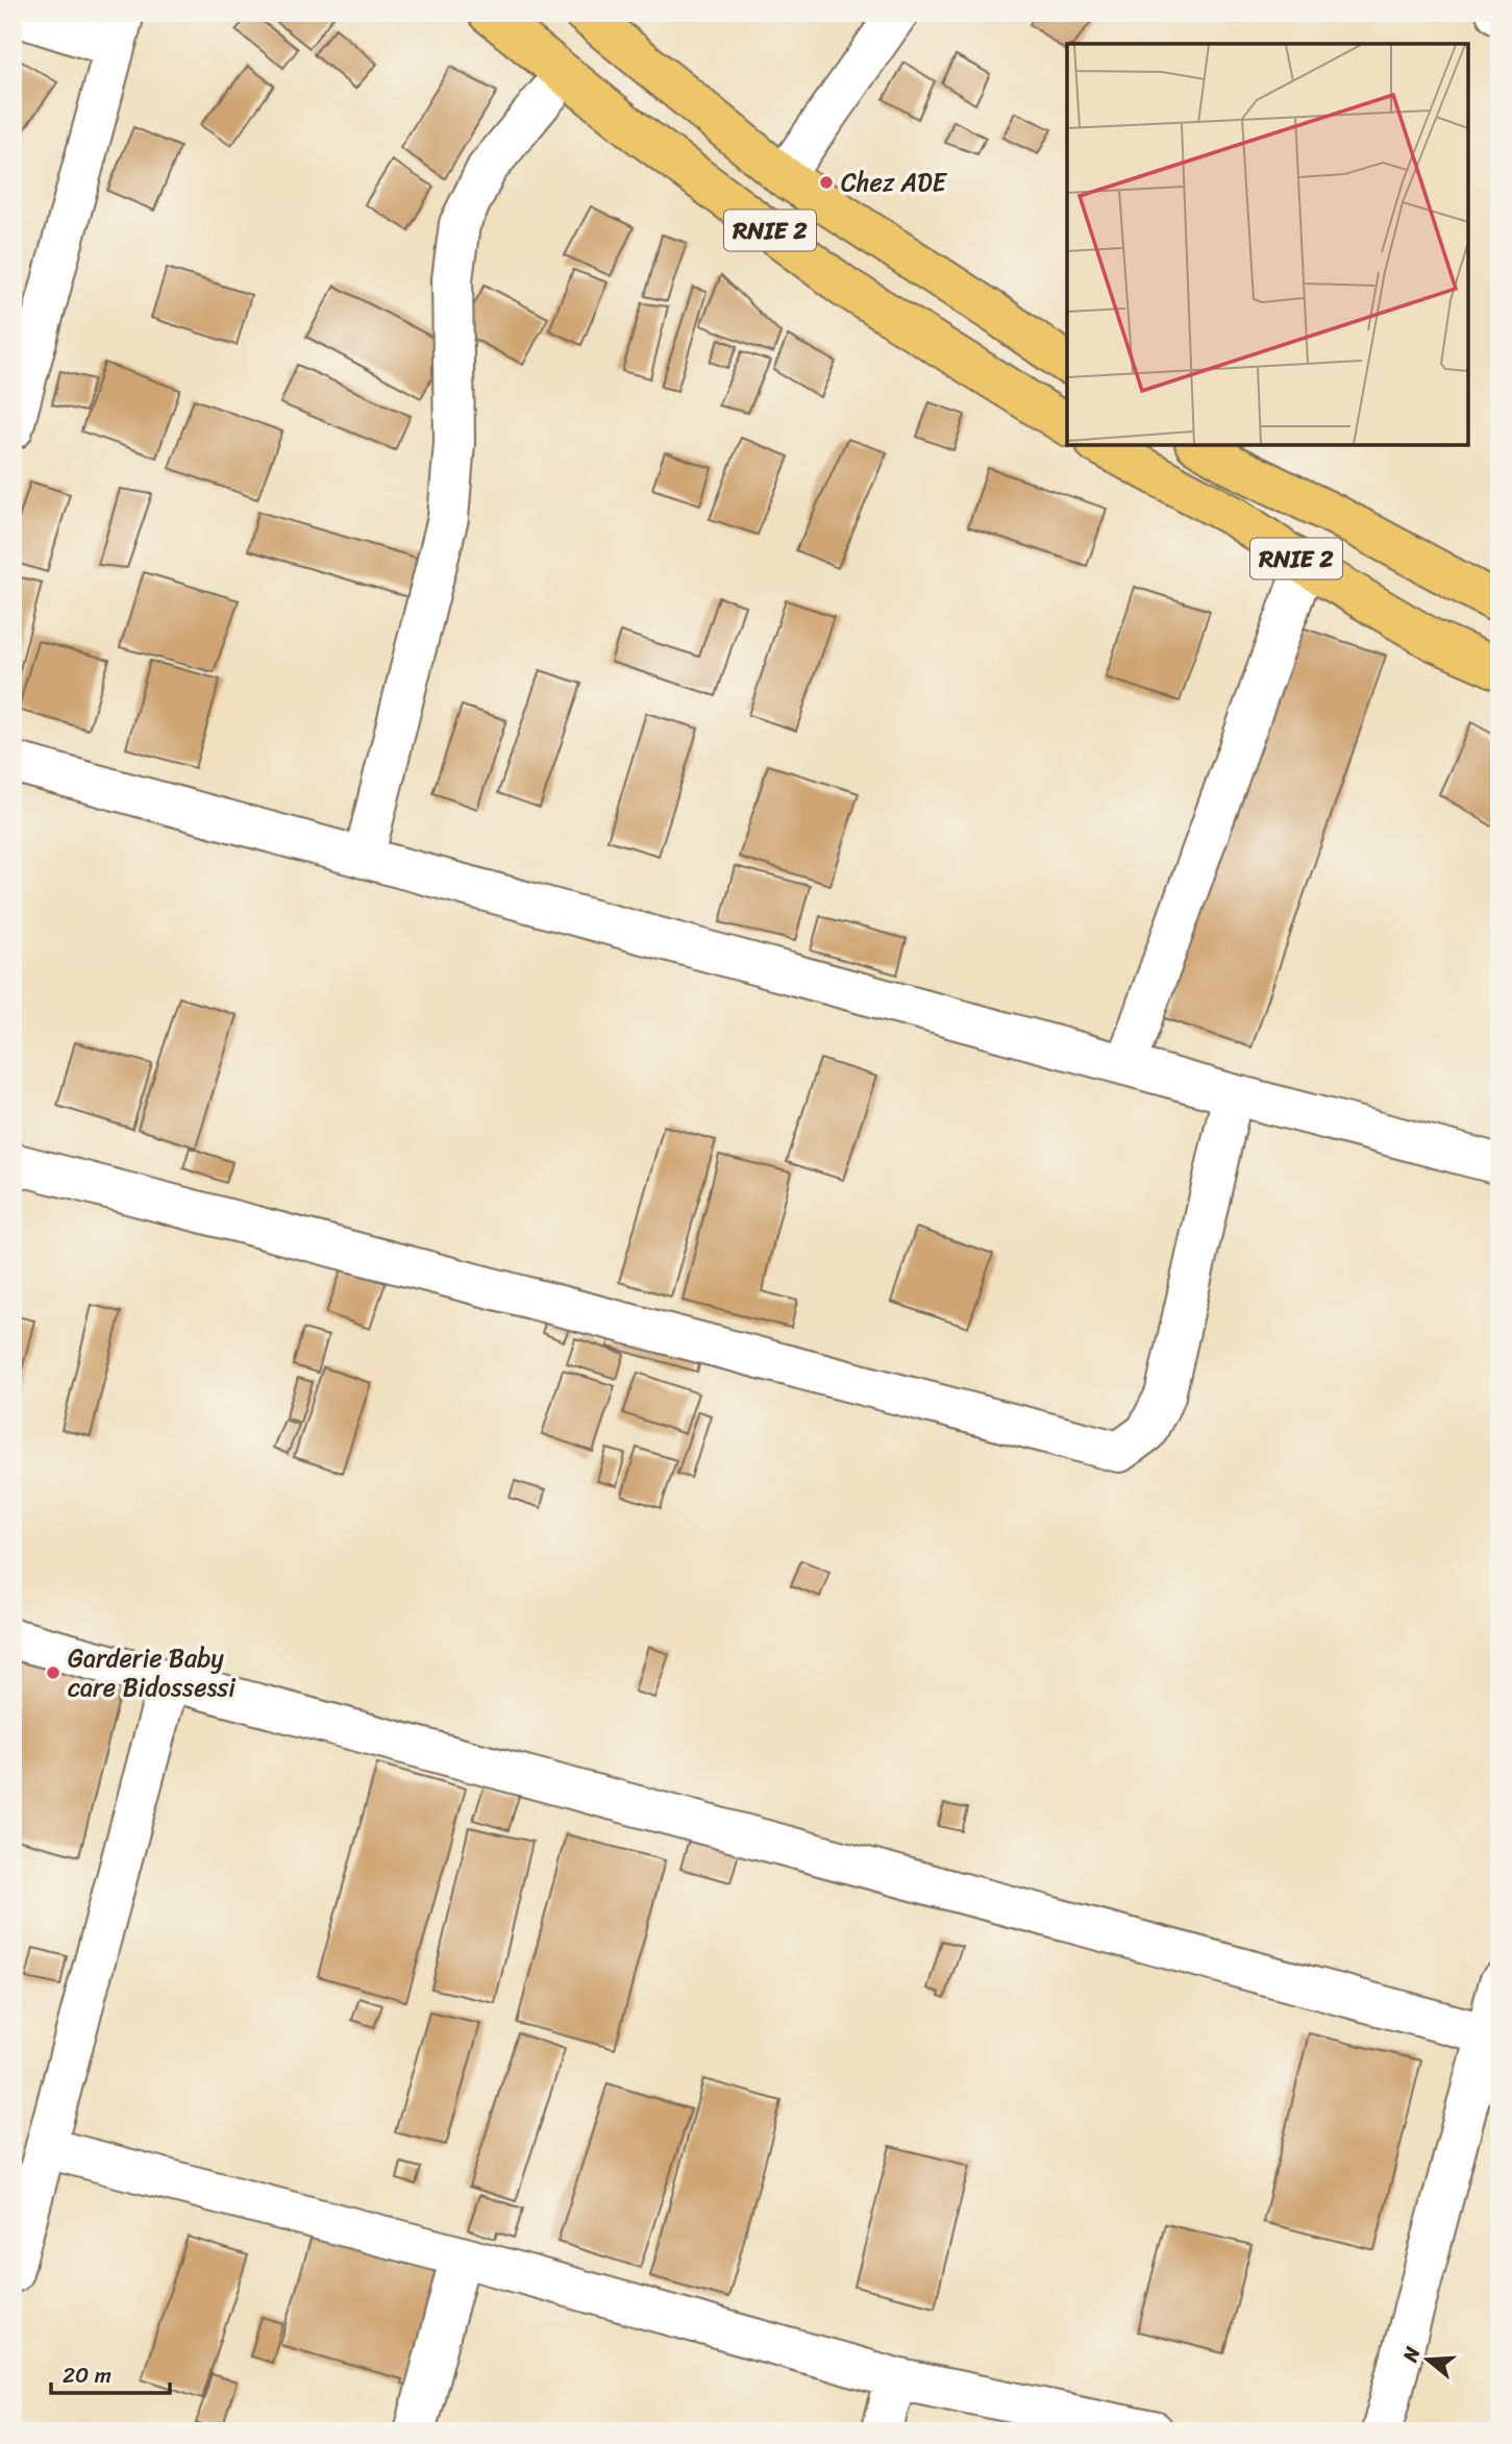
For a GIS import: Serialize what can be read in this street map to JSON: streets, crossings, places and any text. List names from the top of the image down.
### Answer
{
  "streets": {
    "highway": ["RNIE 2"]
  },
  "places": ["Chez ADE", "Garderie Baby care Bidossessi"],
  "scale_bar": "20 m",
  "north": "left"
}
